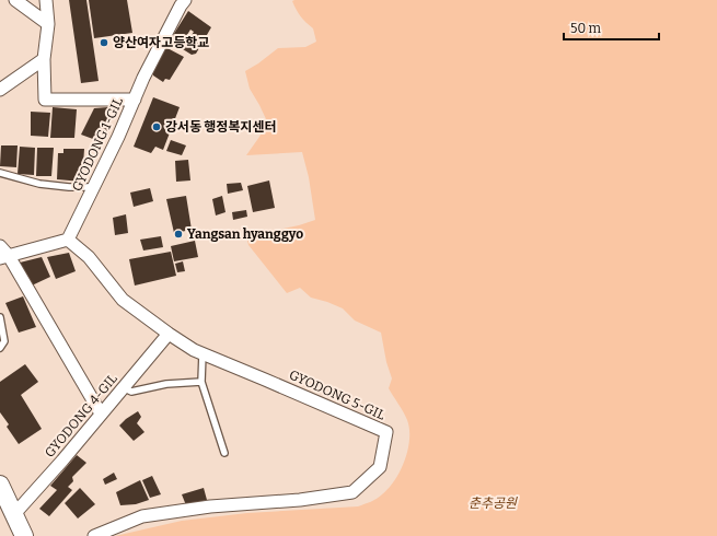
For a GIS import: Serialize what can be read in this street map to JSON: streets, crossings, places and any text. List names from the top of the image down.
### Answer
{
  "streets": {
    "street": ["GYODONG 1-GIL", "GYODONG 5-GIL", "GYODONG 4-GIL"]
  },
  "crossings": [
    ["GYODONG 1-GIL", "GYODONG 5-GIL"],
    ["GYODONG 5-GIL", "GYODONG 4-GIL"]
  ],
  "parks": ["춘추공원"],
  "places": ["양산여자고등학교", "강서동 행정복지센터", "Yangsan hyanggyo"],
  "scale_bar": "50 m"
}
